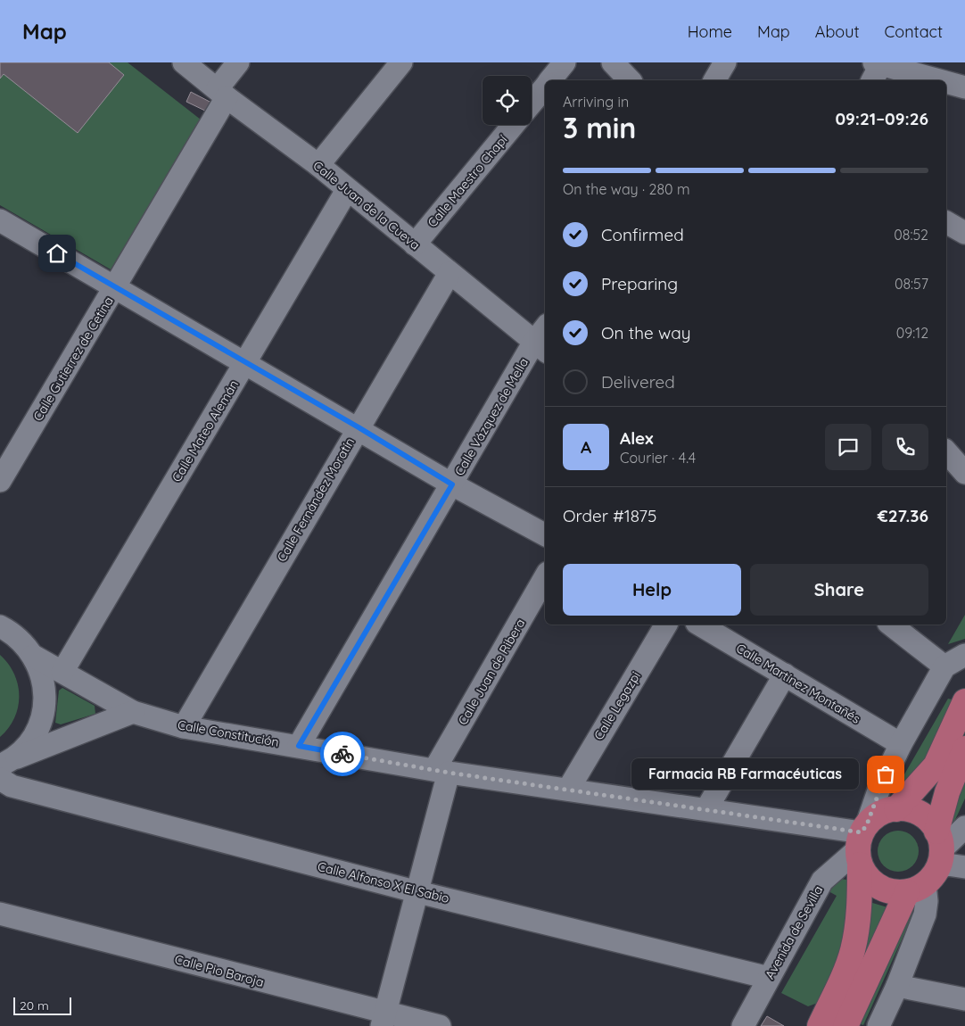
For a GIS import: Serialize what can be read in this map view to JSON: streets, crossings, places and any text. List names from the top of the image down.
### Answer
{
  "streets": {
    "main road": ["Avenida de Sevilla"],
    "street": [
      "Calle Maestro Chapí",
      "Calle Juan de la Cueva",
      "Calle Gutierrez de Cetina",
      "Calle Vázquez de Mella",
      "Calle Mateo Alemán",
      "Calle Fernández Moratín",
      "Calle Juan de Ribera",
      "Calle Martínez Montañés",
      "Calle Legazpi",
      "Calle Constitución",
      "Calle Alfonso X El Sabio",
      "Calle Pio Baroja"
    ]
  },
  "crossings": [
    ["Calle Maestro Chapí", "Calle Juan de la Cueva"],
    ["Calle Juan de la Cueva", "Calle Gutierrez de Cetina"],
    ["Calle Juan de la Cueva", "Calle Vázquez de Mella"],
    ["Calle Juan de la Cueva", "Calle Mateo Alemán"],
    ["Calle Juan de la Cueva", "Calle Fernández Moratín"],
    ["Calle Vázquez de Mella", "Calle Constitución"],
    ["Calle Mateo Alemán", "Calle Constitución"],
    ["Calle Fernández Moratín", "Calle Constitución"],
    ["Calle Juan de Ribera", "Calle Constitución"],
    ["Calle Juan de Ribera", "Calle Alfonso X El Sabio"],
    ["Calle Juan de Ribera", "Calle Pio Baroja"],
    ["Calle Martínez Montañés", "Avenida de Sevilla"],
    ["Calle Legazpi", "Calle Constitución"],
    ["Calle Constitución", "Avenida de Sevilla"],
    ["Calle Alfonso X El Sabio", "Avenida de Sevilla"]
  ],
  "places": ["Farmacia RB Farmacéuticas"],
  "scale_bar": "20 m",
  "page": {
    "header": "Map",
    "nav": [
      "Home",
      "Map",
      "About",
      "Contact"
    ],
    "heading": ["3 min", "Arriving in", "09:21–09:26"],
    "panel": [
      "Alex",
      "Courier · 4.4",
      "Order #1875",
      "€27.36"
    ],
    "bar": "On the way · 280 m",
    "list": [
      ["Confirmed", "08:52"],
      ["Preparing", "08:57"],
      ["On the way", "09:12"],
      "Delivered"
    ],
    "round": "A",
    "buttons": ["Help", "Share"],
    "bubble": "Farmacia RB Farmacéuticas",
    "scale": "20 m"
  }
}
